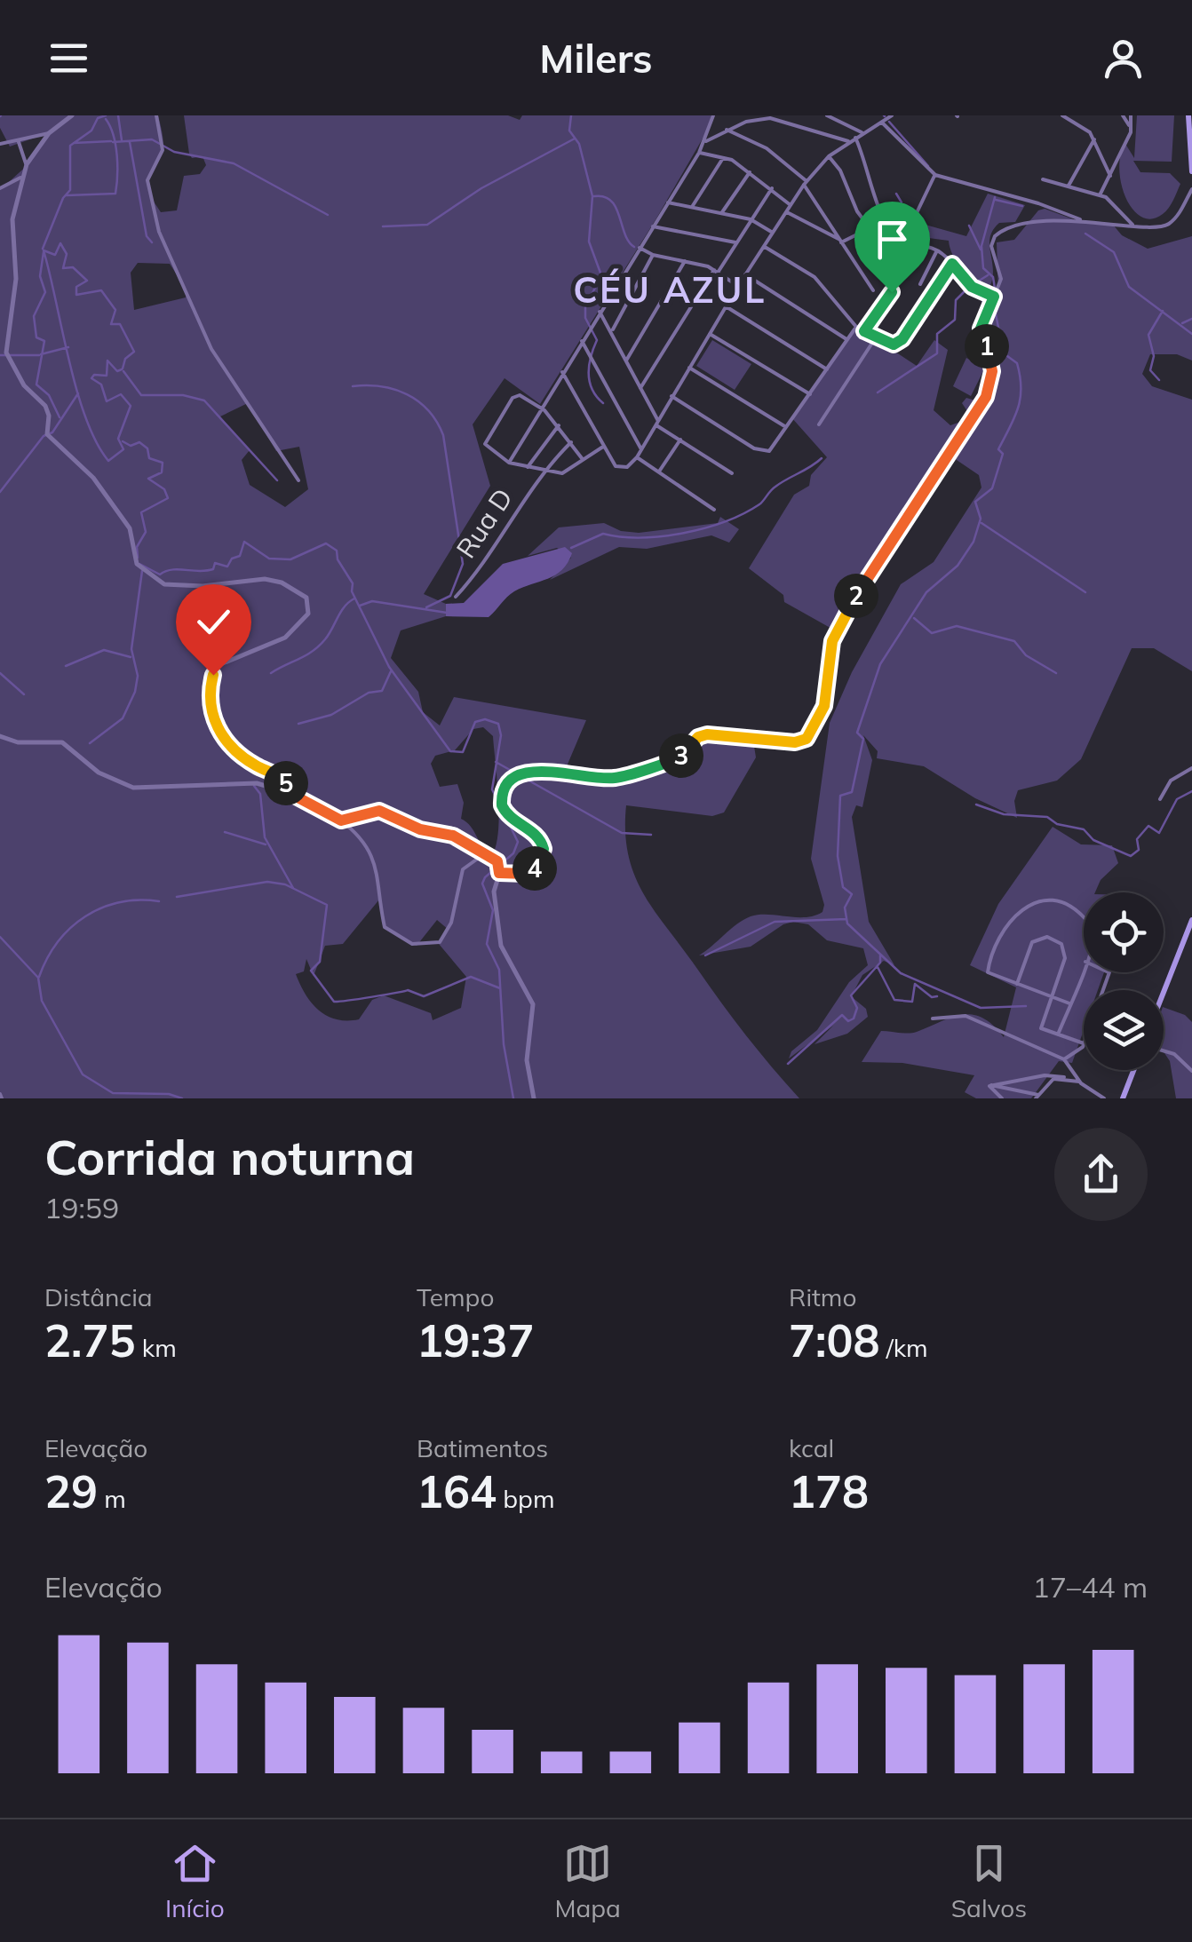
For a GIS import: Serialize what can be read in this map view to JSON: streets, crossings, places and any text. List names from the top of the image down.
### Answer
{
  "streets": {
    "street": ["Rua D"]
  },
  "districts": ["CÉU AZUL"],
  "page": {
    "header": "Milers",
    "pins": [
      "1",
      "2",
      "3",
      "5",
      "4"
    ],
    "heading": ["Corrida noturna", "19:59"],
    "stats": [
      ["Distância", "2.75 km"],
      ["Tempo", "19:37"],
      ["Ritmo", "7:08 /km"],
      ["Elevação", "29 m"],
      ["Batimentos", "164 bpm"],
      ["kcal", "178"]
    ],
    "chart": ["Elevação", "17–44 m"],
    "tabs": ["Início", "Mapa", "Salvos"]
  }
}
